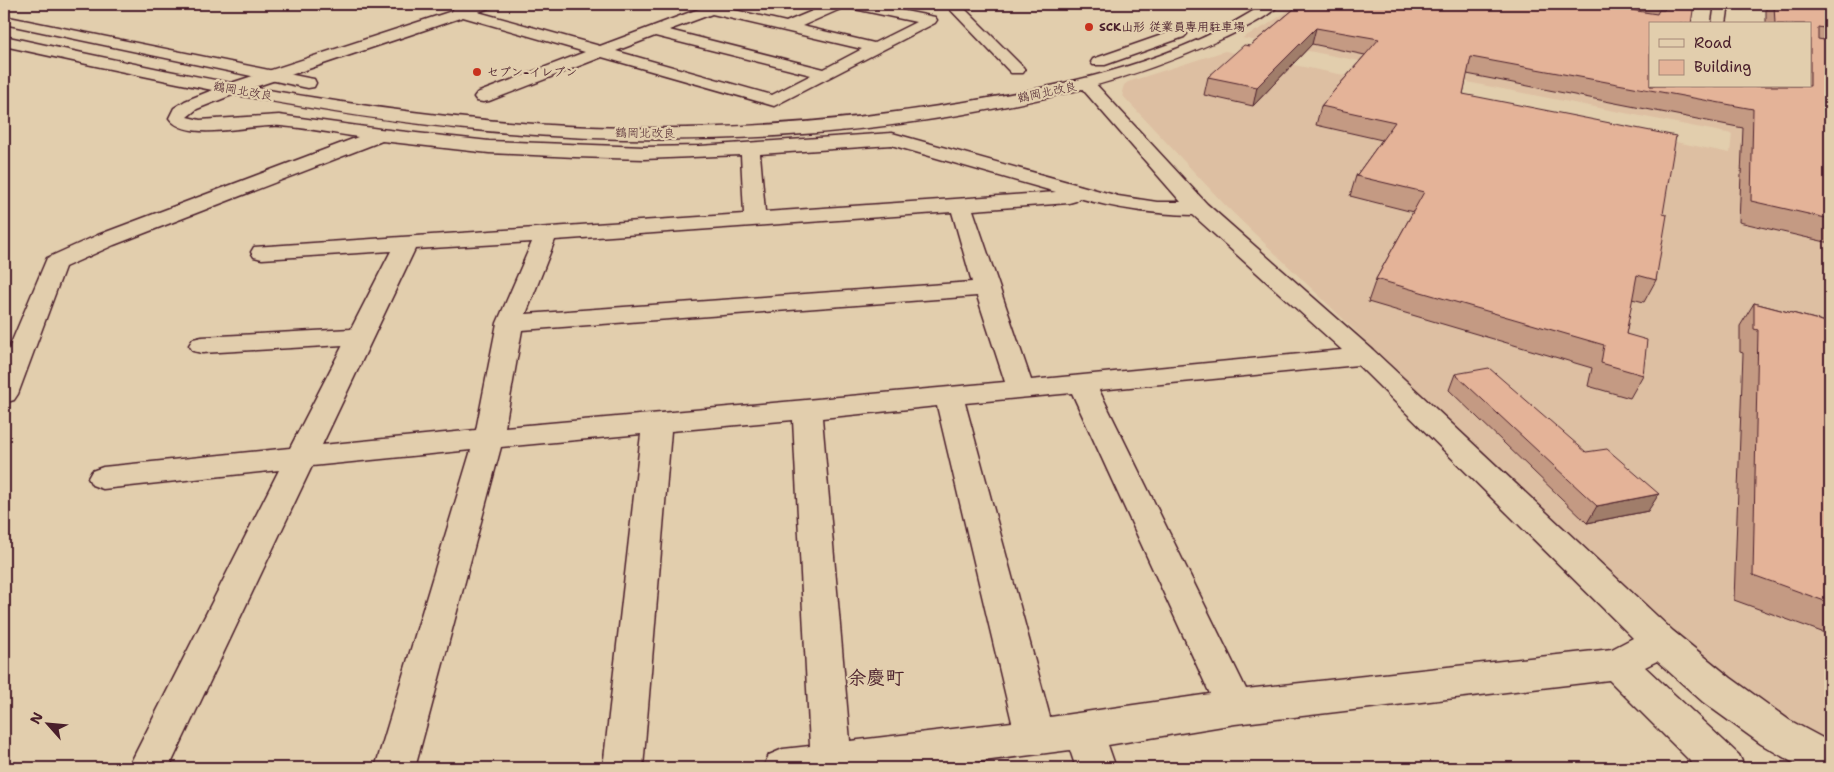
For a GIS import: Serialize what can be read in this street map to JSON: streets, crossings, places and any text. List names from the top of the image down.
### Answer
{
  "streets": {
    "main road": ["鶴岡北改良"]
  },
  "districts": ["余慶町"],
  "places": ["SCK山形 従業員専用駐車場", "セブン-イレブン"],
  "legend": ["Road", "Building"],
  "north": "top left"
}
